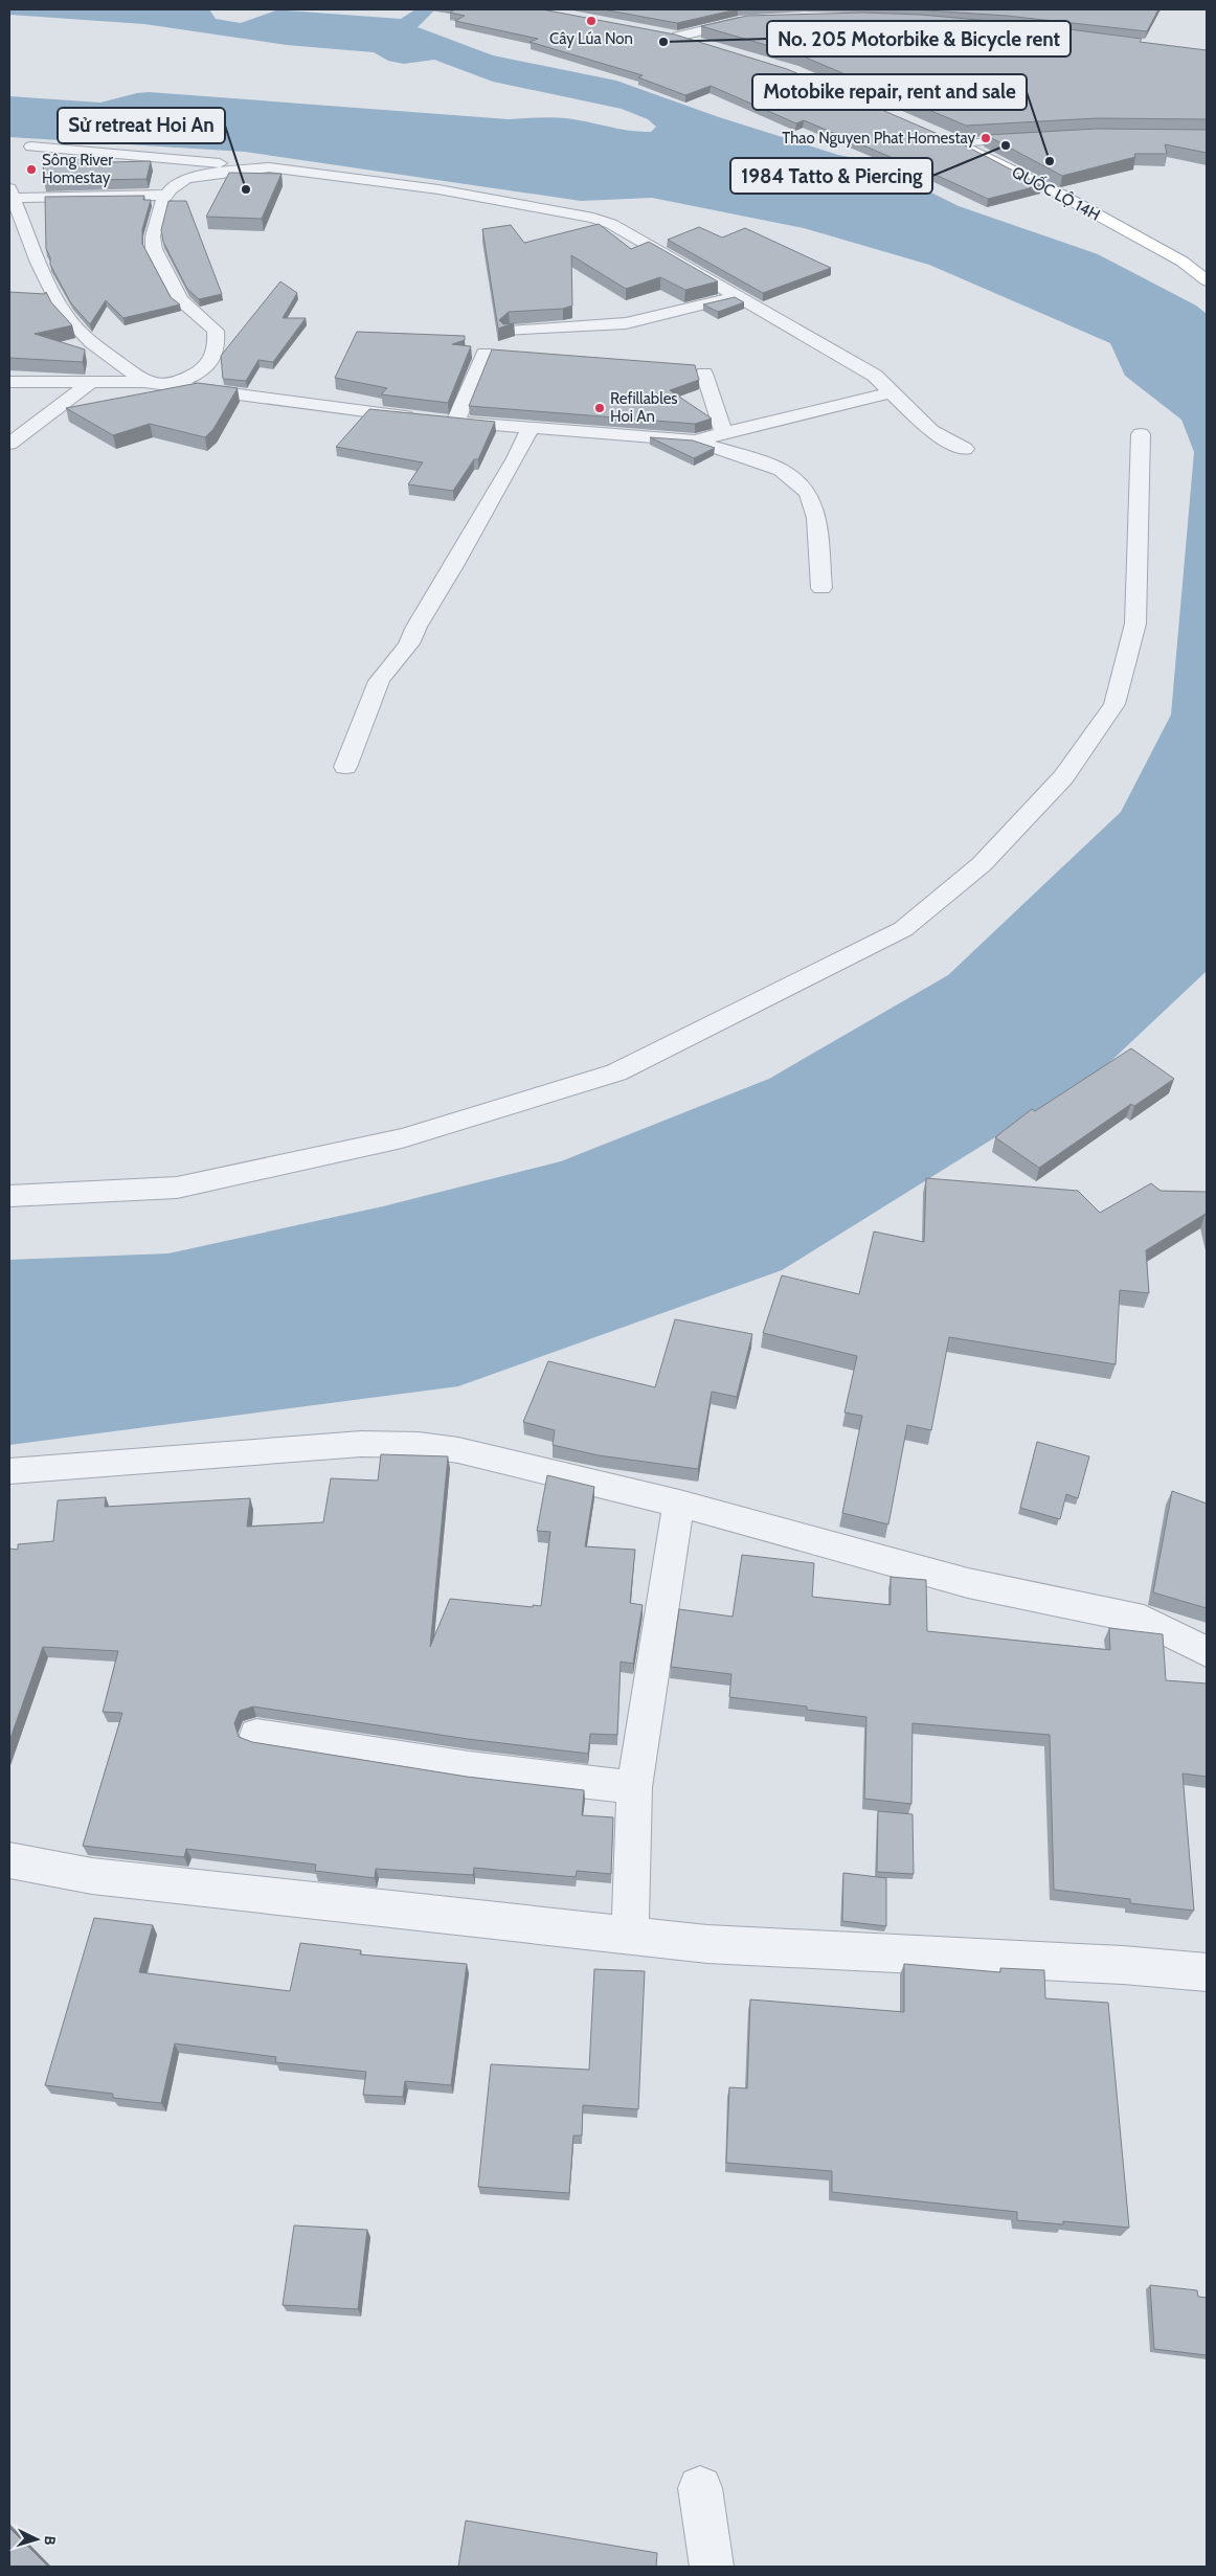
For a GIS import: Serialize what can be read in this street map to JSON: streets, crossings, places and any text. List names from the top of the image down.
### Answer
{
  "streets": {
    "main road": ["QUỐC LỘ 14H"]
  },
  "places": [
    "Cây Lúa Non",
    "No. 205 Motorbike & Bicycle rent",
    "Thao Nguyen Phat Homestay",
    "1984 Tatto & Piercing",
    "Motobike repair, rent and sale",
    "Sông River Homestay",
    "Sử retreat Hoi An",
    "Refillables Hoi An"
  ],
  "north": "right"
}
